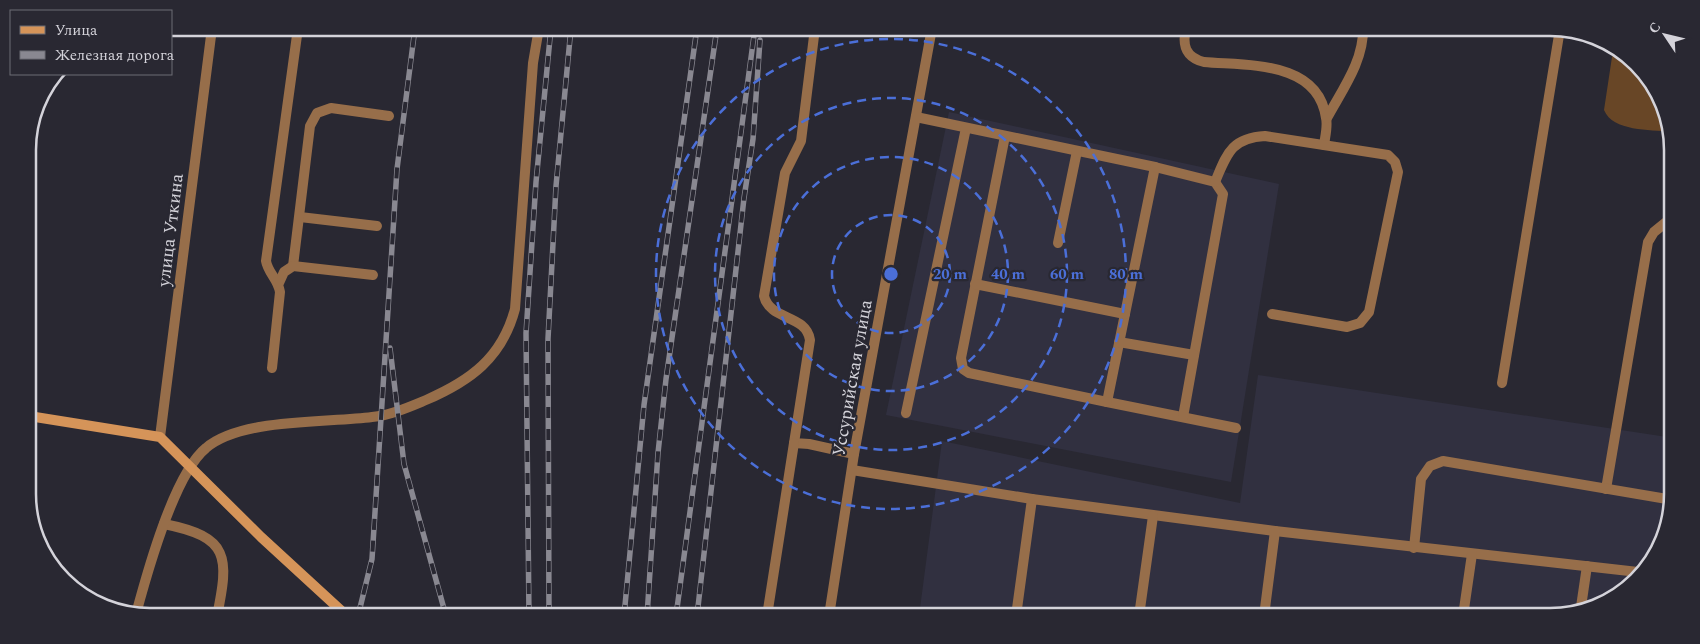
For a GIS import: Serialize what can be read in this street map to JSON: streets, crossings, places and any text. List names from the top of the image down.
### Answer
{
  "streets": {
    "street": ["улица Уткина", "Уссурийская улица"]
  },
  "legend": ["Улица", "Железная дорога"],
  "north": "top left",
  "rings": [
    "20 m",
    "40 m",
    "60 m",
    "80 m"
  ]
}
